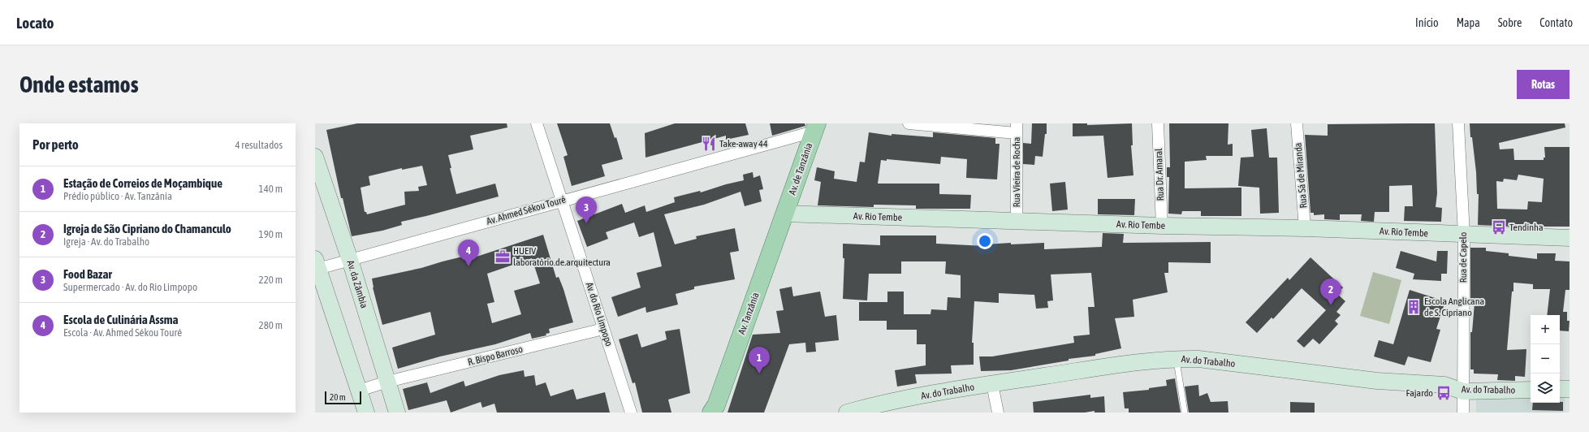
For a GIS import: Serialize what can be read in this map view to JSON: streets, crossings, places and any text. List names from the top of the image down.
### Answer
{
  "streets": {
    "main road": [
      "Av. de Tanzânia",
      "Av. Rio Tembe",
      "Av. da Zâmbia",
      "Av. Tanzânia",
      "Av. do Trabalho"
    ],
    "street": [
      "Rua Vieira de Rocha",
      "Rua Dr. Amaral",
      "Rua Sá de Miranda",
      "Av. Ahmed Sékou Touré",
      "Rua de Capelo",
      "Av. do Rio Limpopo",
      "R. Bispo Barroso"
    ]
  },
  "crossings": [
    ["Av. de Tanzânia", "Av. Ahmed Sékou Touré"],
    ["Av. de Tanzânia", "Av. Rio Tembe"],
    ["Av. de Tanzânia", "Av. Tanzânia"],
    ["Rua Vieira de Rocha", "Av. Rio Tembe"],
    ["Rua Dr. Amaral", "Av. Rio Tembe"],
    ["Rua Sá de Miranda", "Av. Rio Tembe"],
    ["Av. Ahmed Sékou Touré", "Av. da Zâmbia"],
    ["Av. Ahmed Sékou Touré", "Av. do Rio Limpopo"],
    ["Av. Rio Tembe", "Rua de Capelo"],
    ["Av. Rio Tembe", "Av. Tanzânia"],
    ["Rua de Capelo", "Av. do Trabalho"],
    ["Av. da Zâmbia", "R. Bispo Barroso"],
    ["Av. do Rio Limpopo", "R. Bispo Barroso"]
  ],
  "places": {
    "restaurant": ["Take-away 44"],
    "bus stop": ["Tendinha", "Fajardo"],
    "office": ["HUEIV laboratório.de.arquitectura"],
    "building": ["Escola Anglicana de S. Cipriano"]
  },
  "scale_bar": "20 m",
  "page": {
    "header": "Locato",
    "nav": [
      "Início",
      "Mapa",
      "Sobre",
      "Contato"
    ],
    "buttons": "Rotas",
    "title": "Onde estamos",
    "heading": ["Por perto", "4 resultados"],
    "list": [
      {
        "mark": "1",
        "name": "Estação de Correios de Moçambique",
        "note": "Prédio público · Av. Tanzânia",
        "value": "140 m"
      },
      {
        "mark": "2",
        "name": "Igreja de São Cipriano do Chamanculo",
        "note": "Igreja · Av. do Trabalho",
        "value": "190 m"
      },
      {
        "mark": "3",
        "name": "Food Bazar",
        "note": "Supermercado · Av. do Rio Limpopo",
        "value": "220 m"
      },
      {
        "mark": "4",
        "name": "Escola de Culinária Assma",
        "note": "Escola · Av. Ahmed Sékou Touré",
        "value": "280 m"
      }
    ],
    "pins": [
      "3",
      "4",
      "2",
      "1"
    ],
    "map_buttons": ["+", "−"],
    "scale": "20 m"
  }
}
